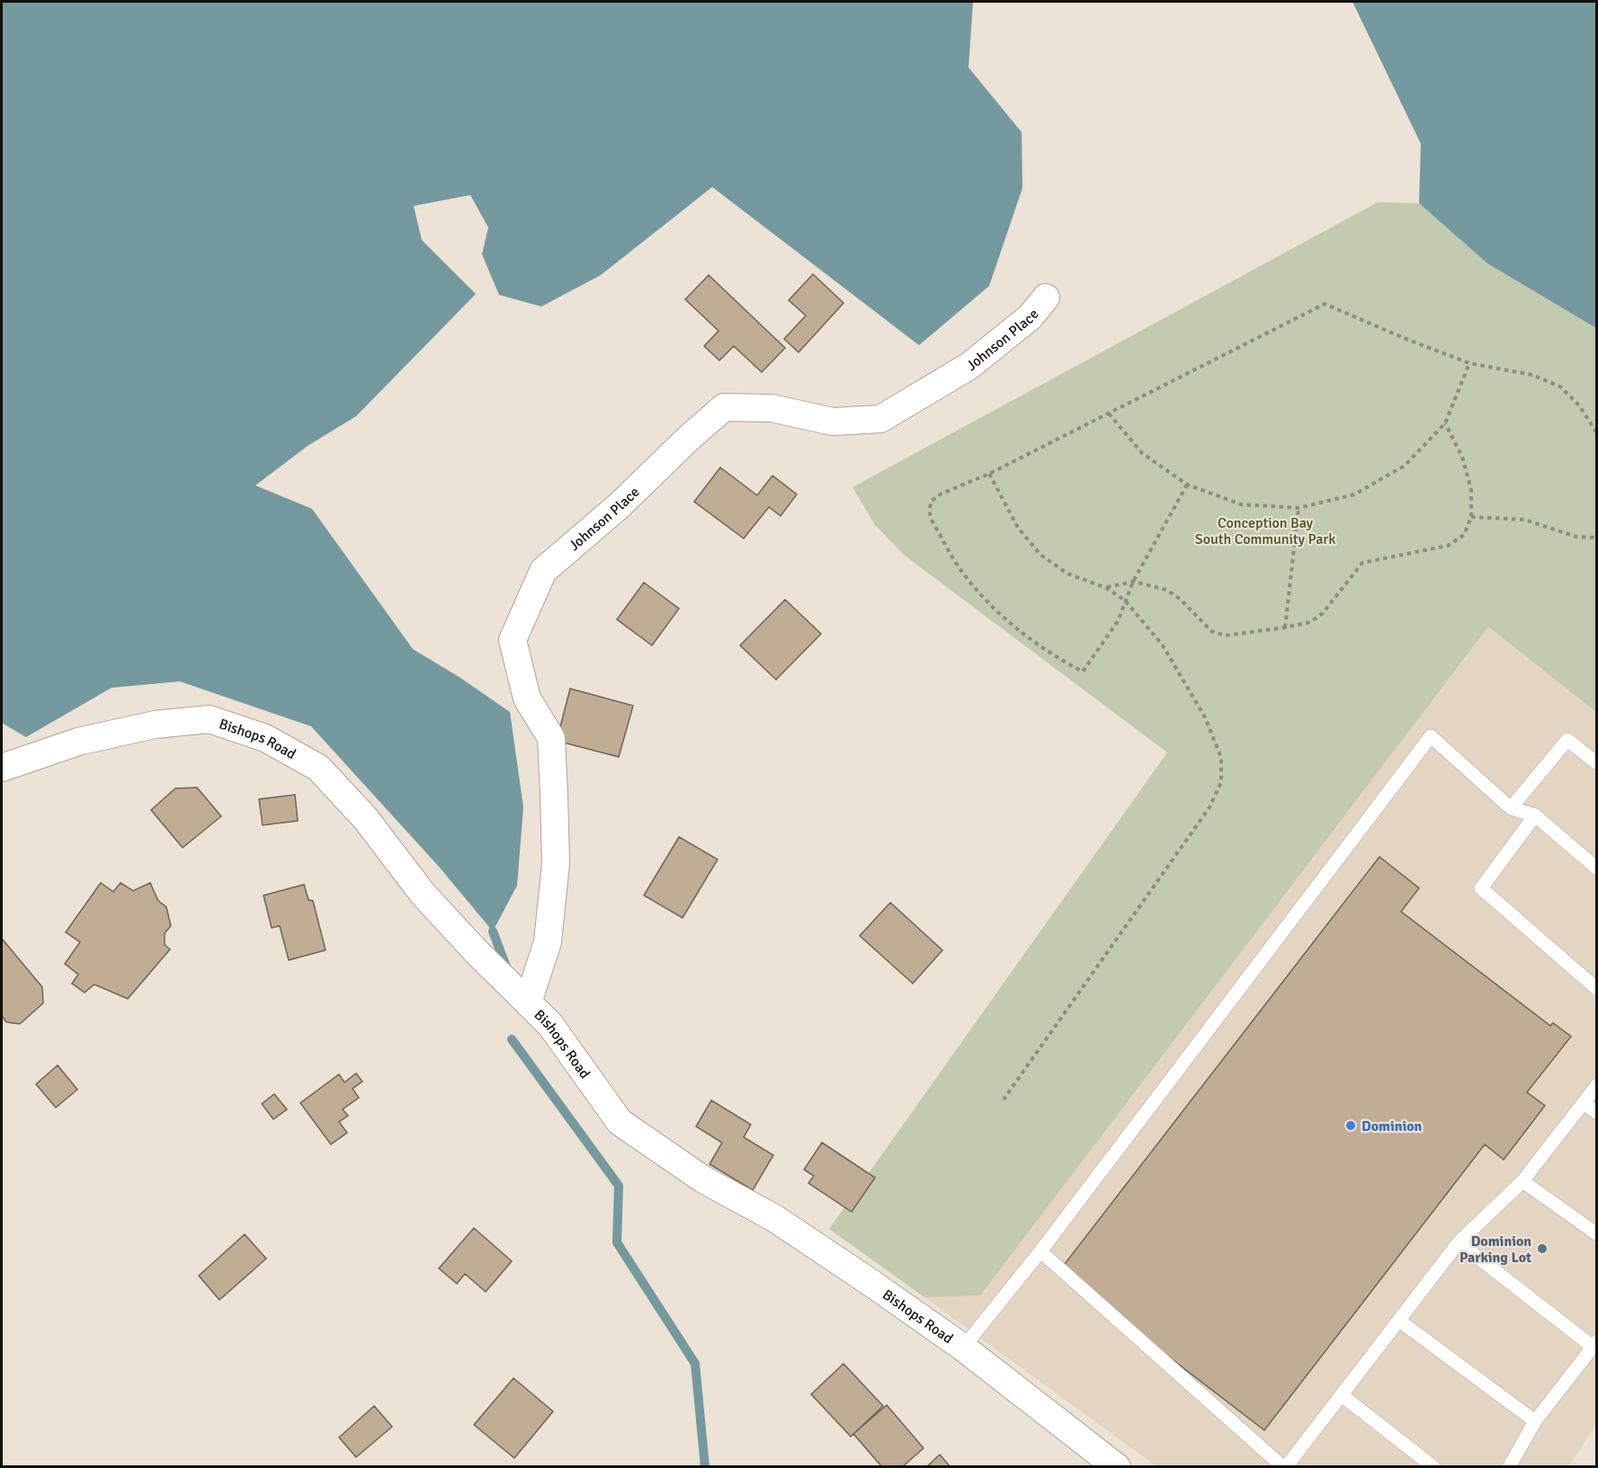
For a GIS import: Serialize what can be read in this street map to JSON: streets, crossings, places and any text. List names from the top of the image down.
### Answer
{
  "streets": {
    "street": ["Johnson Place", "Bishops Road"]
  },
  "crossings": [
    ["Johnson Place", "Bishops Road"]
  ],
  "parks": ["Conception Bay South Community Park"],
  "places": ["Dominion", "Dominion Parking Lot"]
}
